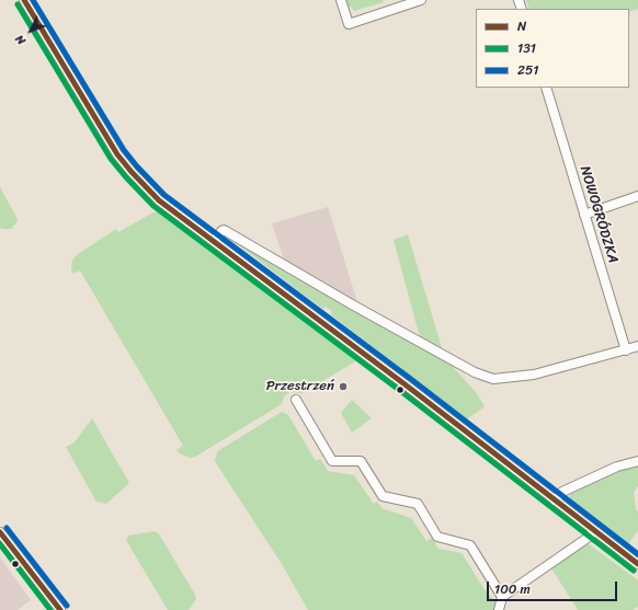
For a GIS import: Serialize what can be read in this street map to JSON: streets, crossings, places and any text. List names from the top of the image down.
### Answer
{
  "streets": {
    "street": ["NOWOGRÓDZKA"]
  },
  "places": ["Przestrzeń"],
  "lines": ["transit line N", "transit line 251", "transit line 131"],
  "legend": ["N", "131", "251"],
  "scale_bar": "100 m",
  "north": "bottom left"
}
